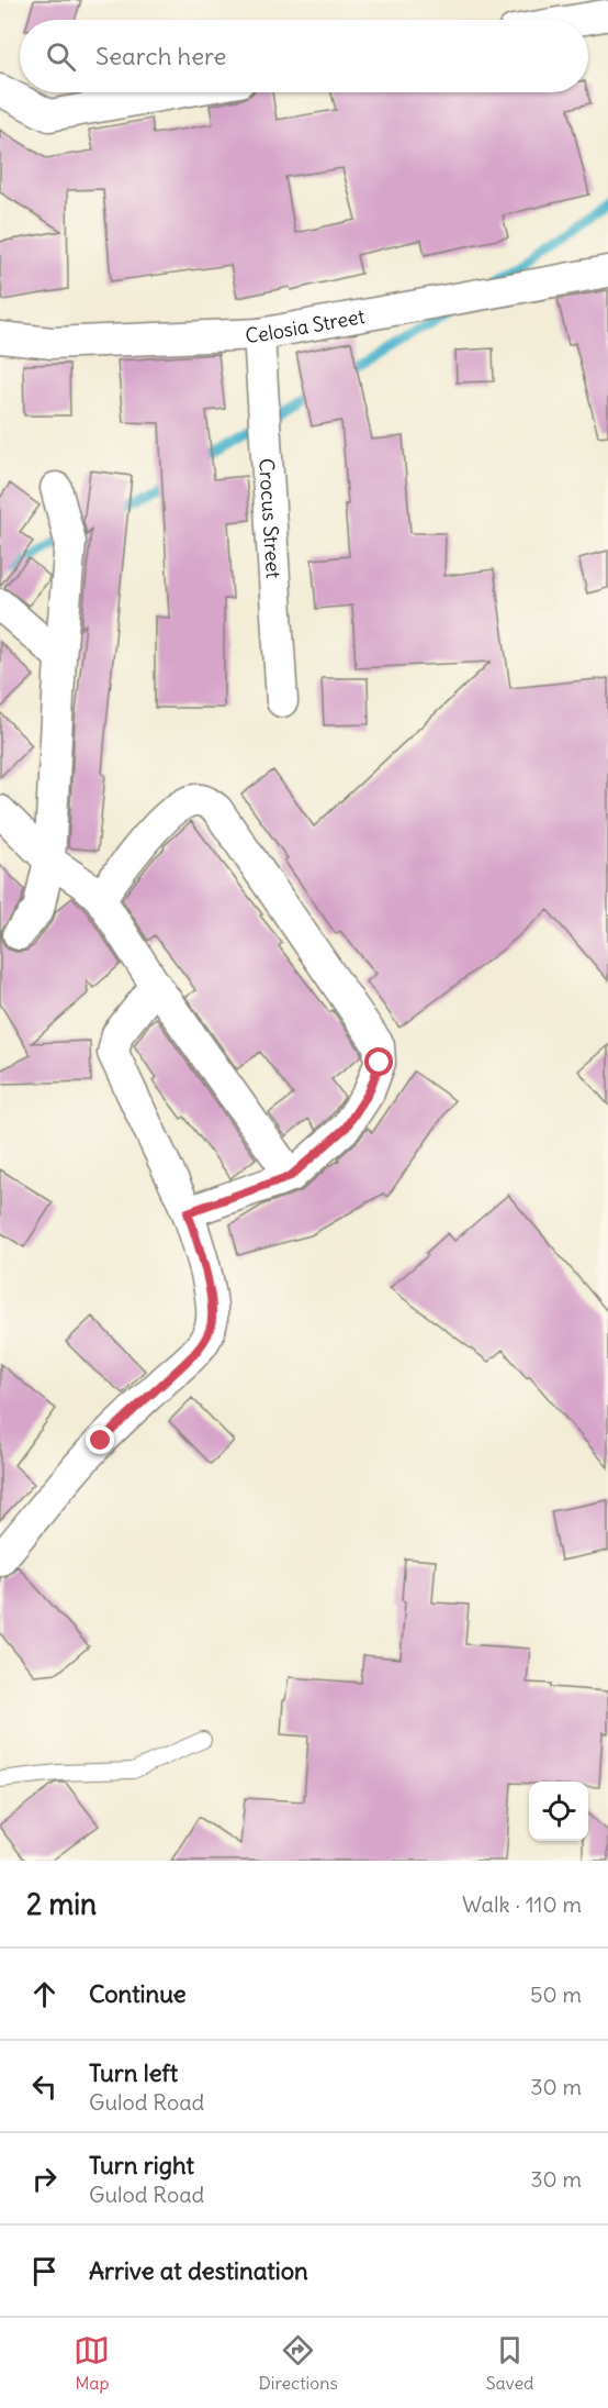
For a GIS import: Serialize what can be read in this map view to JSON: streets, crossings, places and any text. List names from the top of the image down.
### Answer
{
  "streets": {
    "street": ["Celosia Street", "Crocus Street"]
  },
  "crossings": [
    ["Celosia Street", "Crocus Street"]
  ],
  "page": {
    "search": "Search here",
    "heading": ["2 min", "Walk · 110 m"],
    "list": [
      ["Continue", "50 m"],
      ["Turn left", "Gulod Road", "30 m"],
      ["Turn right", "Gulod Road", "30 m"],
      "Arrive at destination"
    ],
    "nav": ["Map", "Directions", "Saved"]
  }
}
